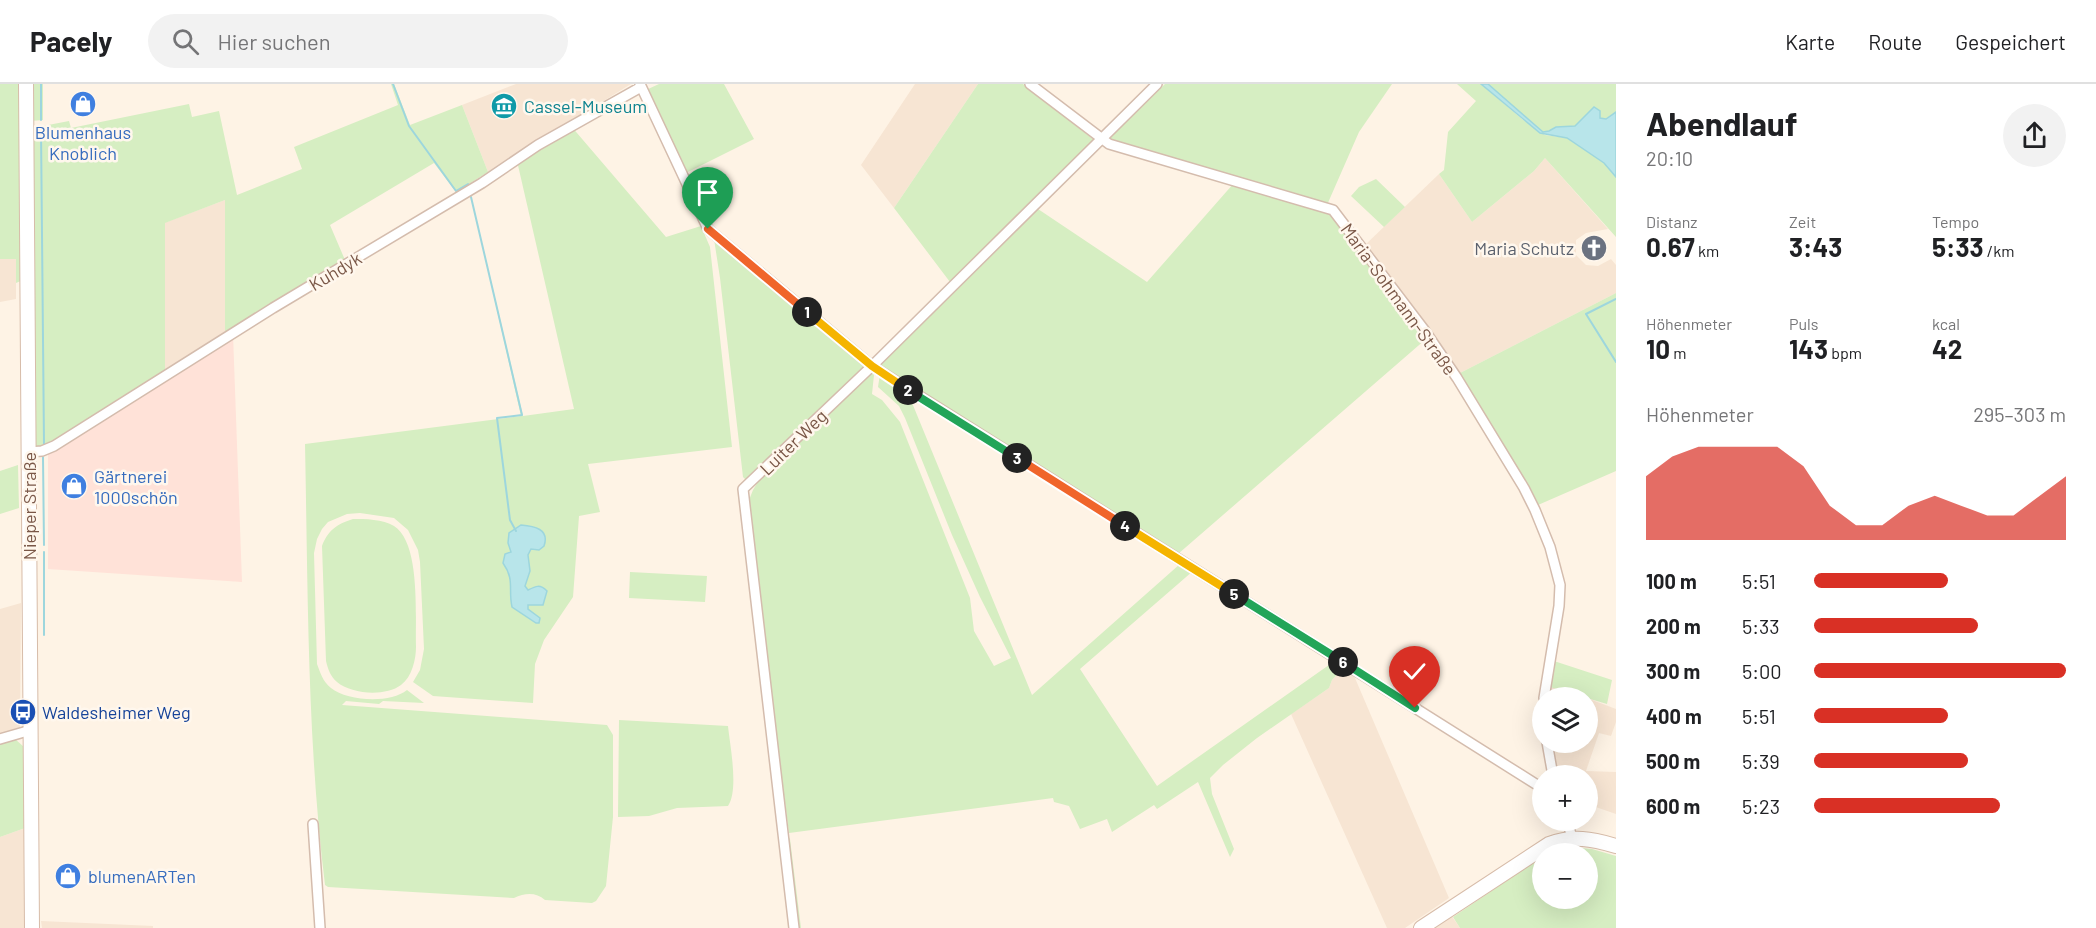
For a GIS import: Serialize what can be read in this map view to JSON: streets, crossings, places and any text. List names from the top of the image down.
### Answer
{
  "streets": {
    "main road": ["Nieper Straße"],
    "street": ["Kuhdyk", "Maria-Sohmann-Straße", "Luiter Weg"]
  },
  "crossings": [
    ["Kuhdyk", "Nieper Straße"],
    ["Maria-Sohmann-Straße", "Luiter Weg"]
  ],
  "places": {
    "shop": ["Blumenhaus Knoblich", "Gärtnerei 1000schön", "blumenARTen"],
    "museum": ["Cassel-Museum"],
    "church": ["Maria Schutz"],
    "bus stop": ["Waldesheimer Weg"]
  },
  "page": {
    "header": "Pacely",
    "search": "Hier suchen",
    "nav": ["Karte", "Route", "Gespeichert"],
    "heading": ["Abendlauf", "20:10"],
    "stats": [
      ["Distanz", "0.67 km"],
      ["Zeit", "3:43"],
      ["Tempo", "5:33 /km"],
      ["Höhenmeter", "10 m"],
      ["Puls", "143 bpm"],
      ["kcal", "42"]
    ],
    "pins": [
      "1",
      "2",
      "3",
      "4",
      "5",
      "6"
    ],
    "chart": ["Höhenmeter", "295–303 m"],
    "list": [
      {
        "name": "100 m",
        "note": "5:51"
      },
      {
        "name": "200 m",
        "note": "5:33"
      },
      {
        "name": "300 m",
        "note": "5:00"
      },
      {
        "name": "400 m",
        "note": "5:51"
      },
      {
        "name": "500 m",
        "note": "5:39"
      },
      {
        "name": "600 m",
        "note": "5:23"
      }
    ],
    "map_buttons": ["+", "−"]
  }
}
